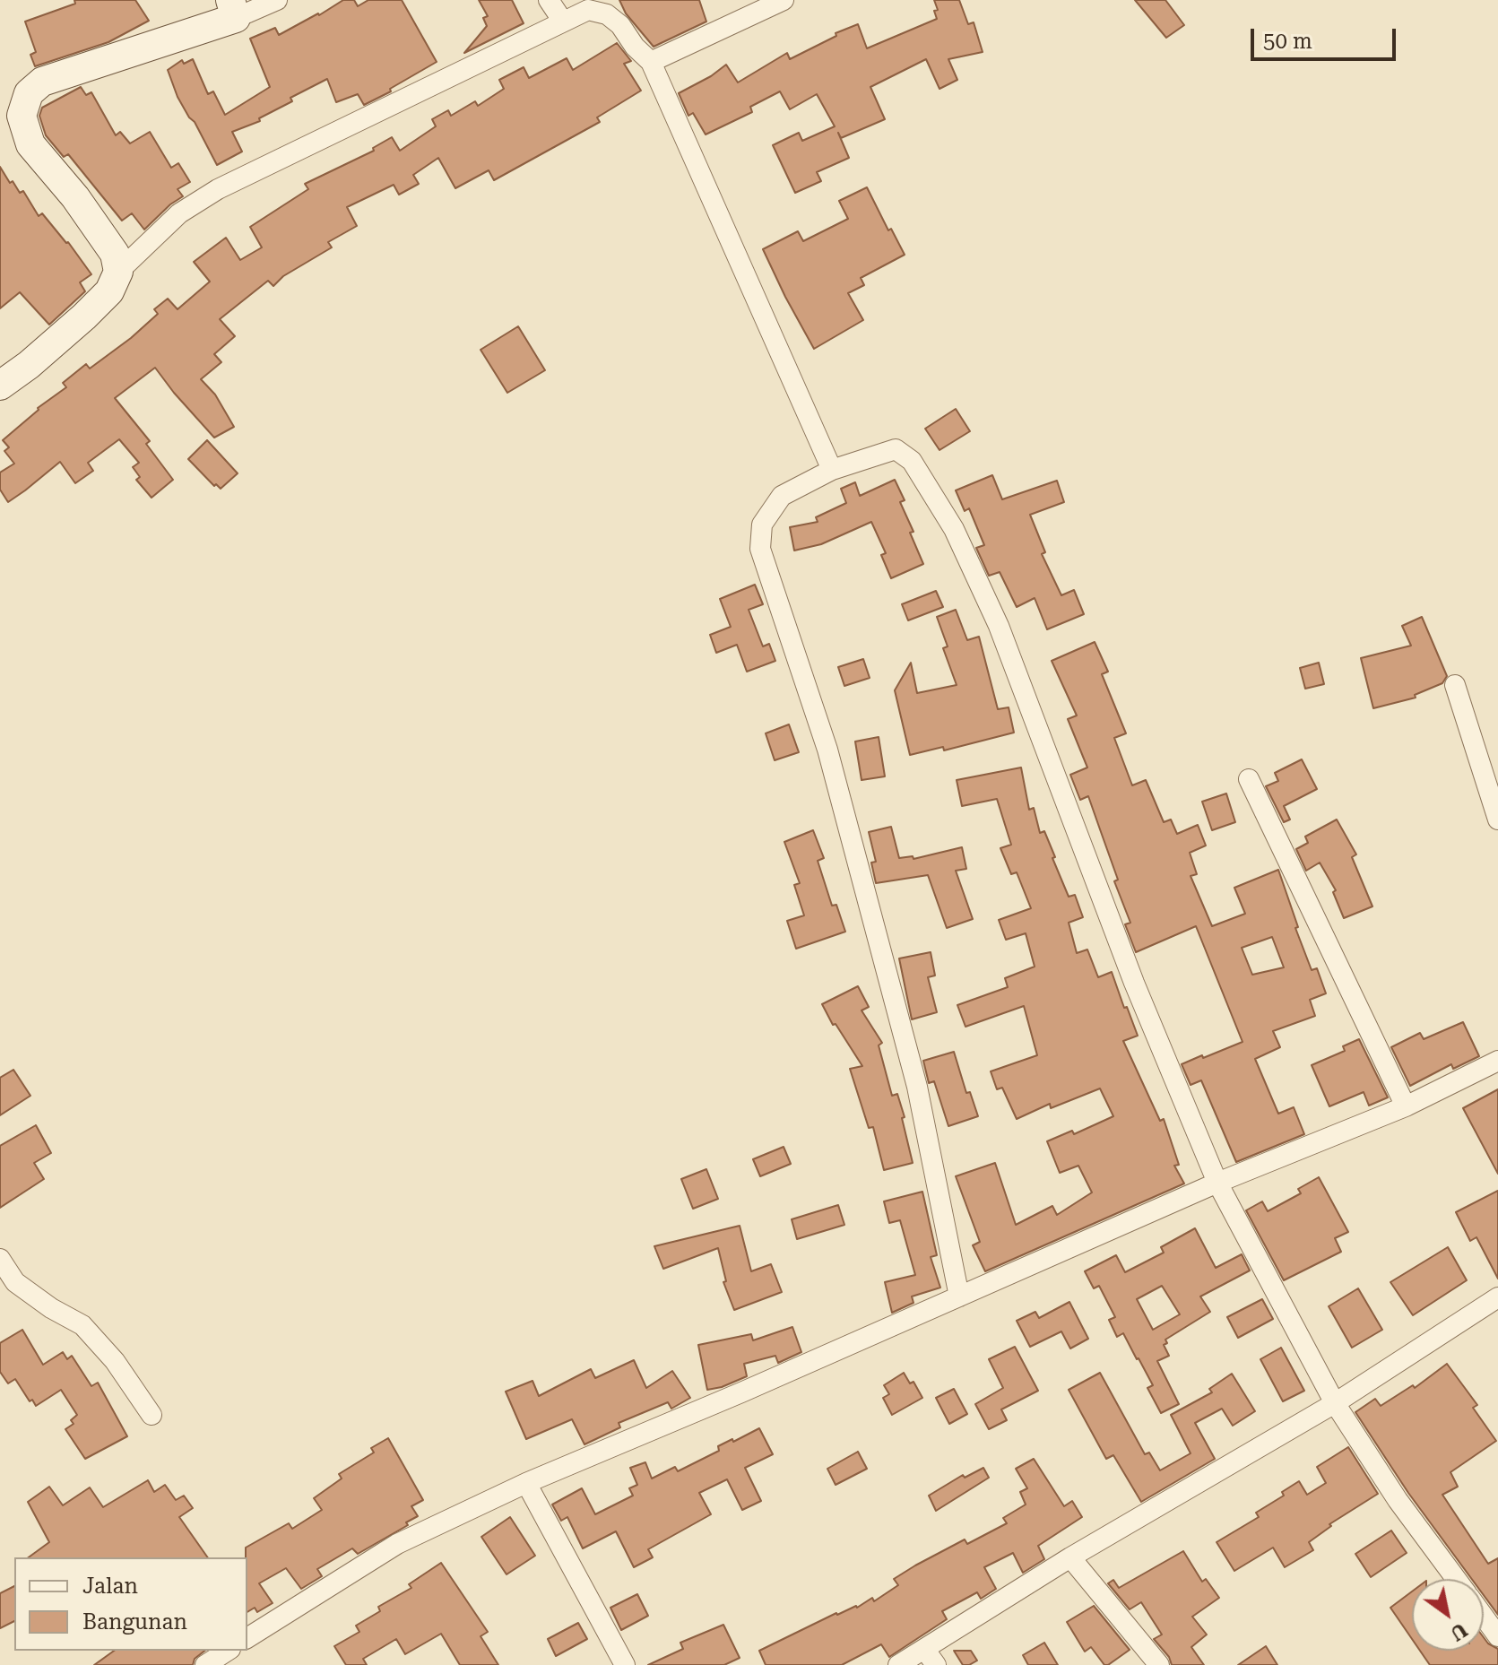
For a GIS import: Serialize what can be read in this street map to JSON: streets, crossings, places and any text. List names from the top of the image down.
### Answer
{
  "legend": ["Jalan", "Bangunan"],
  "scale_bar": "50 m",
  "north": "bottom right"
}
